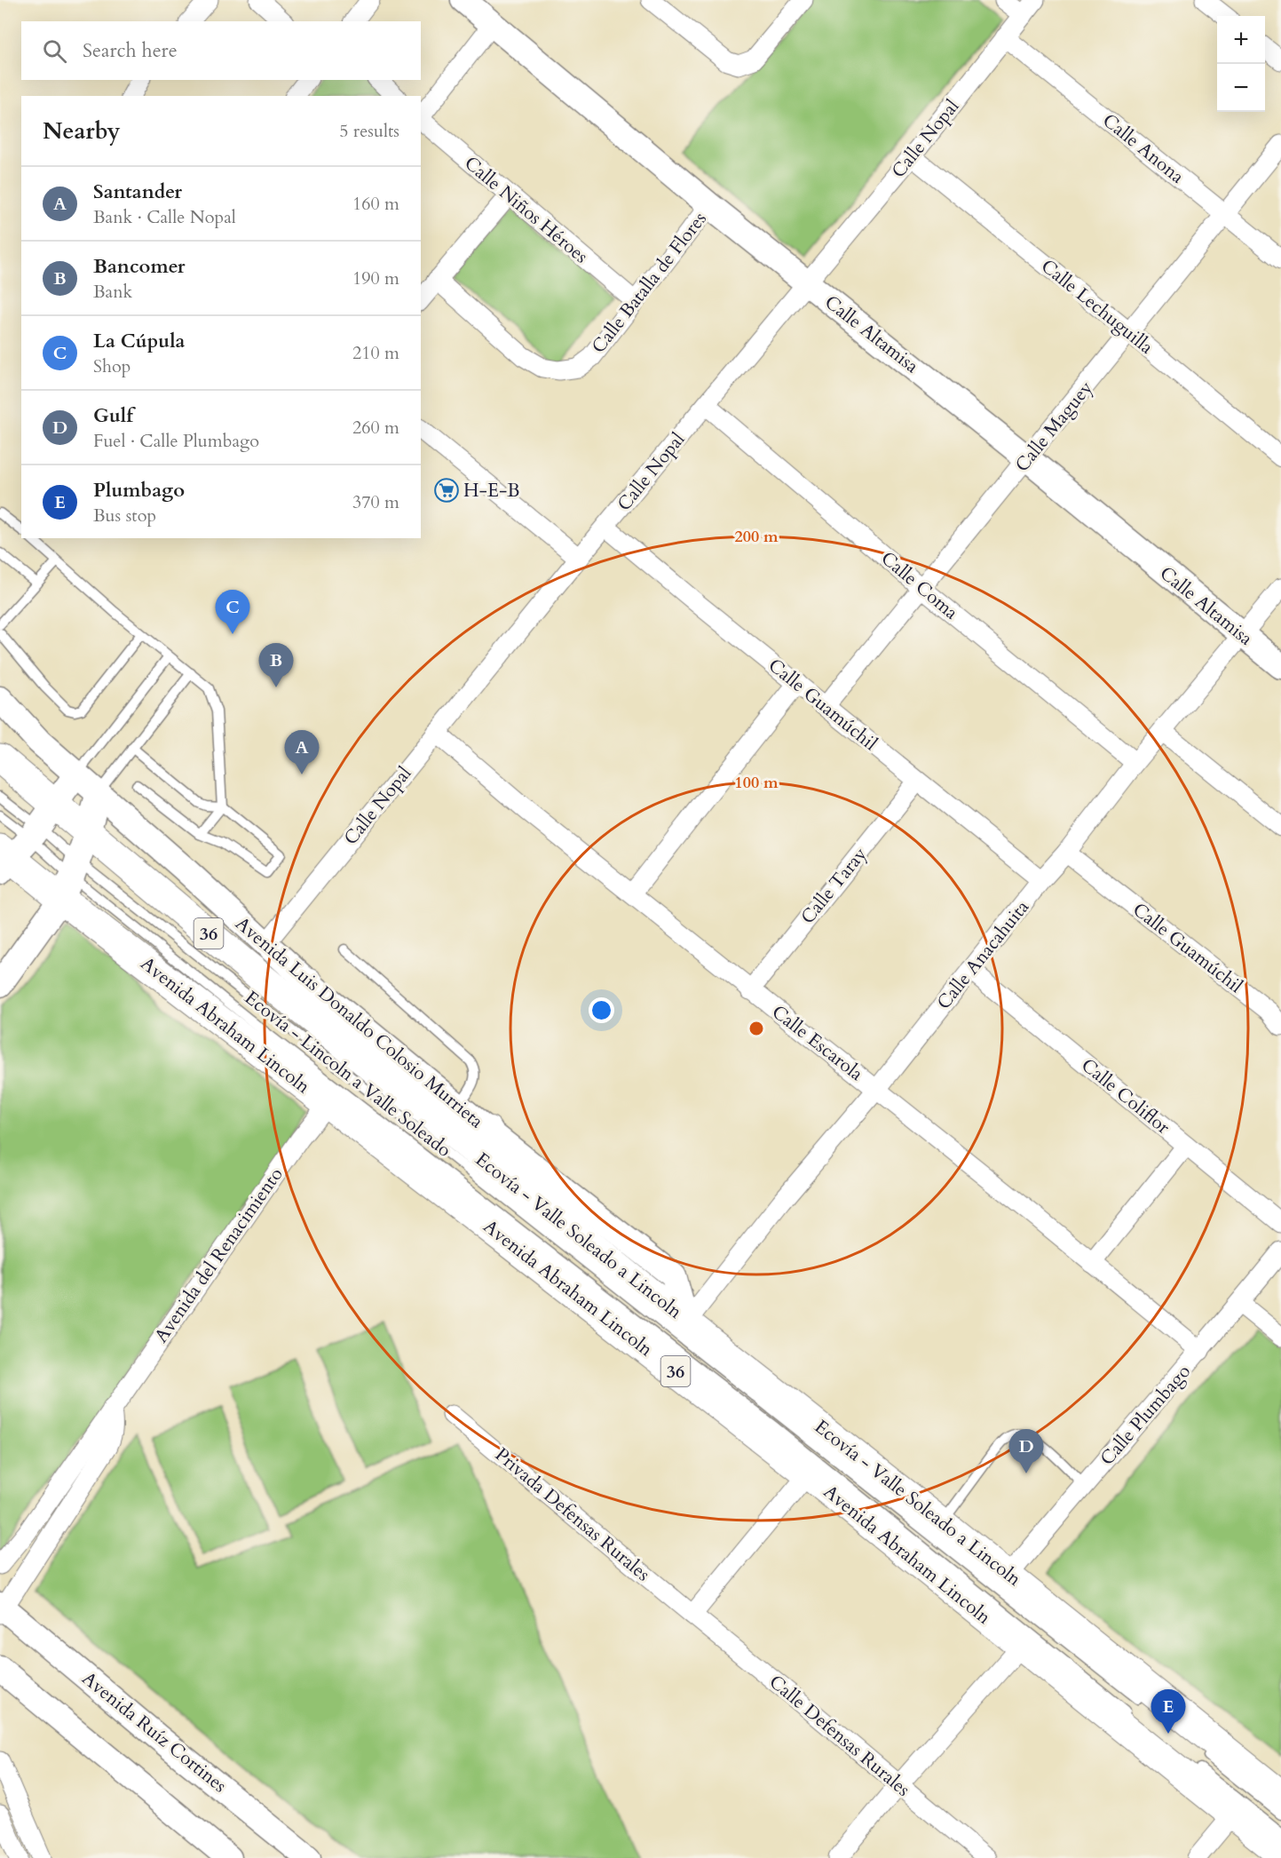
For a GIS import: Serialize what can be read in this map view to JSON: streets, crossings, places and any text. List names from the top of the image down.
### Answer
{
  "streets": {
    "main road": ["36", "Avenida Abraham Lincoln"],
    "street": [
      "Calle Nopal",
      "Calle Anona",
      "Calle Niños Héroes",
      "Calle Batalla de Flores",
      "Calle Lechuguilla",
      "Calle Altamisa",
      "Calle Maguey",
      "Calle Coma",
      "Calle Guamúchil",
      "Calle Taray",
      "Calle Anacahuita",
      "Avenida Luis Donaldo Colosio Murrieta",
      "Calle Escarola",
      "Calle Coliflor",
      "Avenida del Renacimiento",
      "Calle Plumbago",
      "Privada Defensas Rurales",
      "Avenida Ruíz Cortines",
      "Calle Defensas Rurales"
    ],
    "lane": ["Ecovía - Lincoln a Valle Soleado", "Ecovía - Valle Soleado a Lincoln"]
  },
  "crossings": [
    ["Calle Nopal", "Calle Anona"],
    ["Calle Nopal", "Calle Lechuguilla"],
    ["Calle Nopal", "Calle Altamisa"],
    ["Calle Nopal", "Calle Coma"],
    ["Calle Nopal", "Calle Guamúchil"],
    ["Calle Nopal", "Avenida Luis Donaldo Colosio Murrieta"],
    ["Calle Nopal", "Calle Escarola"],
    ["Calle Anona", "Calle Maguey"],
    ["Calle Niños Héroes", "Calle Batalla de Flores"],
    ["Calle Batalla de Flores", "Calle Altamisa"],
    ["Calle Lechuguilla", "Calle Maguey"],
    ["Calle Altamisa", "Calle Maguey"],
    ["Calle Altamisa", "Calle Anacahuita"],
    ["Calle Maguey", "Calle Coma"],
    ["Calle Maguey", "Calle Guamúchil"],
    ["Calle Coma", "Calle Anacahuita"],
    ["Calle Guamúchil", "Calle Taray"],
    ["Calle Guamúchil", "Calle Anacahuita"],
    ["Calle Taray", "Calle Escarola"],
    ["36", "Calle Anacahuita"],
    ["36", "Avenida Luis Donaldo Colosio Murrieta"],
    ["36", "Avenida Abraham Lincoln"],
    ["36", "Ecovía - Valle Soleado a Lincoln"],
    ["36", "Calle Plumbago"],
    ["Calle Anacahuita", "Avenida Luis Donaldo Colosio Murrieta"],
    ["Calle Anacahuita", "Calle Escarola"],
    ["Calle Anacahuita", "Calle Coliflor"],
    ["Avenida Abraham Lincoln", "Ecovía - Lincoln a Valle Soleado"],
    ["Avenida Abraham Lincoln", "Ecovía - Valle Soleado a Lincoln"],
    ["Avenida Abraham Lincoln", "Avenida del Renacimiento"],
    ["Calle Escarola", "Calle Plumbago"],
    ["Ecovía - Lincoln a Valle Soleado", "Ecovía - Valle Soleado a Lincoln"],
    ["Privada Defensas Rurales", "Calle Defensas Rurales"]
  ],
  "places": {
    "supermarket": ["H-E-B"]
  },
  "page": {
    "map_buttons": ["+", "−"],
    "search": "Search here",
    "heading": ["Nearby", "5 results"],
    "list": [
      {
        "mark": "A",
        "name": "Santander",
        "note": "Bank · Calle Nopal",
        "value": "160 m"
      },
      {
        "mark": "B",
        "name": "Bancomer",
        "note": "Bank",
        "value": "190 m"
      },
      {
        "mark": "C",
        "name": "La Cúpula",
        "note": "Shop",
        "value": "210 m"
      },
      {
        "mark": "D",
        "name": "Gulf",
        "note": "Fuel · Calle Plumbago",
        "value": "260 m"
      },
      {
        "mark": "E",
        "name": "Plumbago",
        "note": "Bus stop",
        "value": "370 m"
      }
    ],
    "pins": [
      "C",
      "B",
      "A",
      "D",
      "E"
    ]
  },
  "rings": ["200 m", "100 m"]
}
